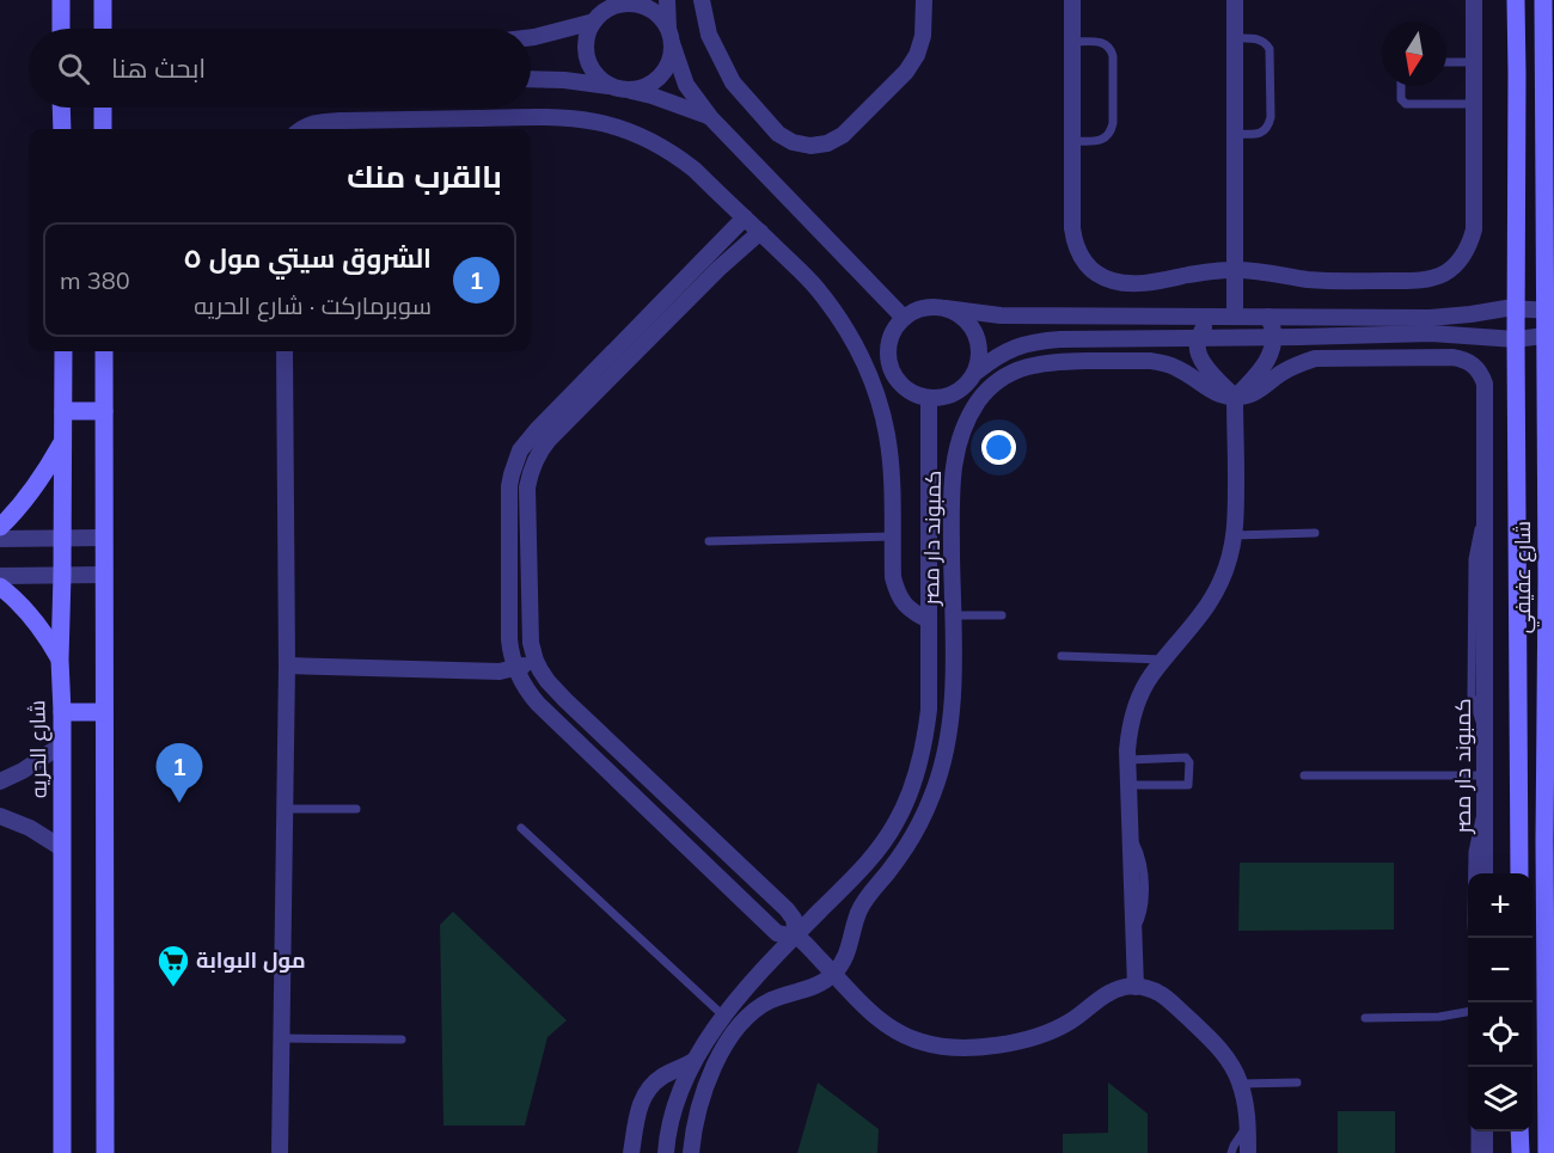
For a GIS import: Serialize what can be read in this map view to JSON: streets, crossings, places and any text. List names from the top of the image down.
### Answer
{
  "streets": {
    "street": ["كمبوند دار مصر", "شارع عفيفي", "شارع الحريه"]
  },
  "places": {
    "supermarket": ["مول البوابة"]
  },
  "north": "bottom",
  "page": {
    "search": "ابحث هنا",
    "heading": "بالقرب منك",
    "list": [
      {
        "mark": "1",
        "name": "الشروق سيتي مول ٥",
        "note": "سوبرماركت · شارع الحريه",
        "value": "380 m"
      }
    ],
    "pins": "1",
    "map_buttons": ["+", "−"]
  }
}
